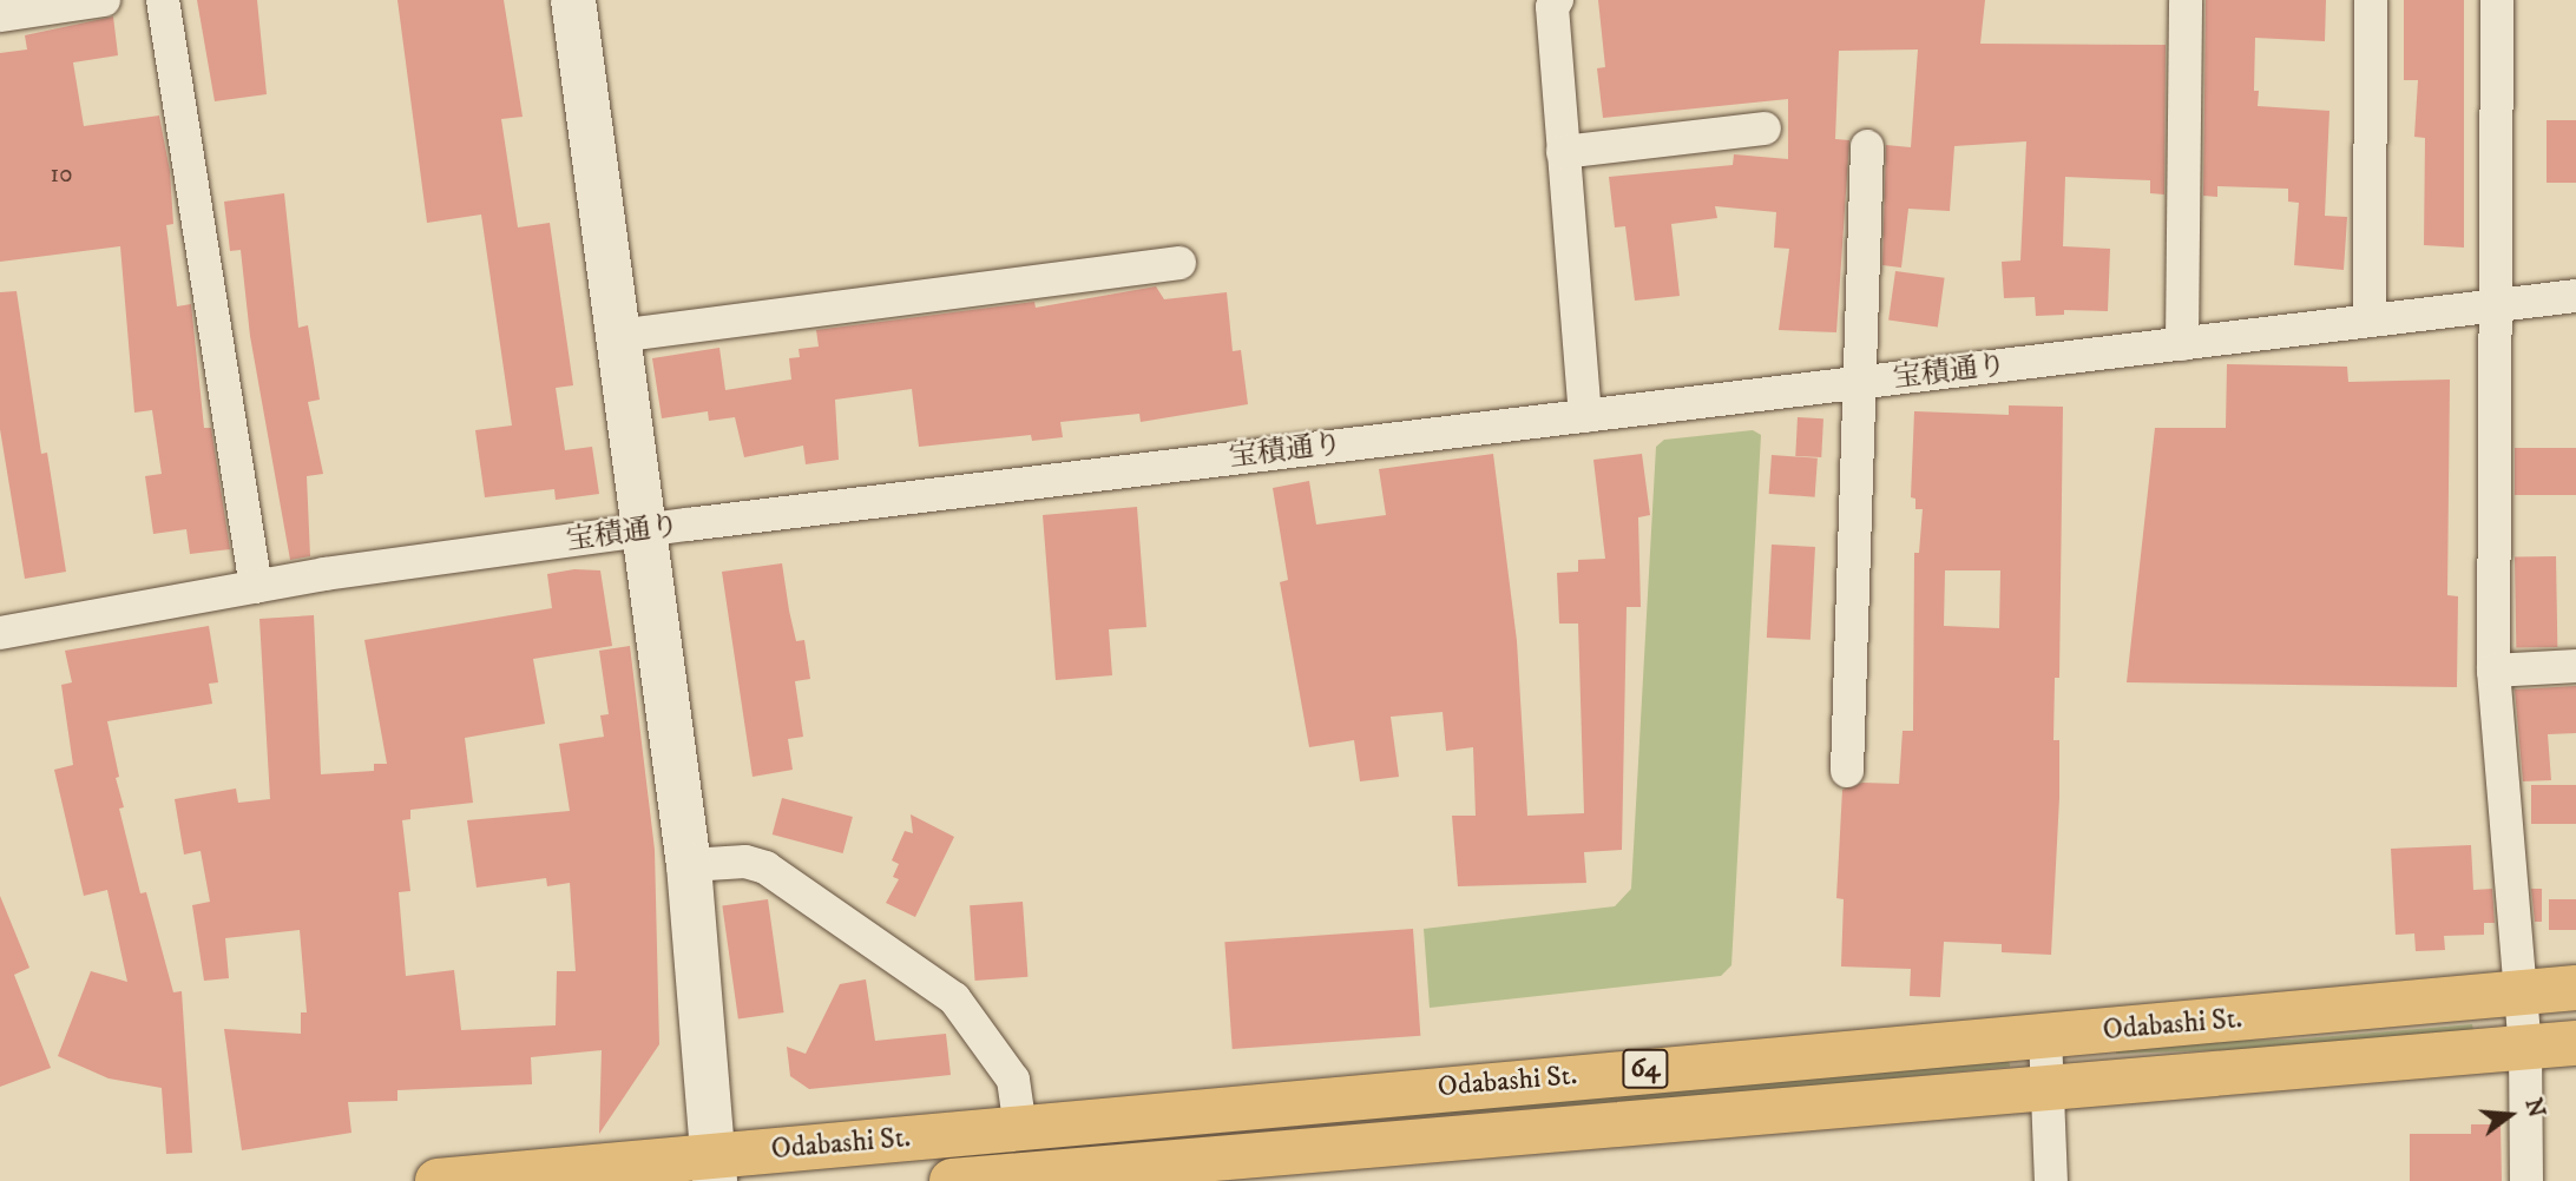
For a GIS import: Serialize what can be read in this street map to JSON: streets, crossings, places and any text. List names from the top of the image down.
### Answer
{
  "streets": {
    "main road": ["Odabashi St.", "64"],
    "street": ["宝積通り"]
  },
  "house_numbers": ["10"],
  "north": "right"
}
